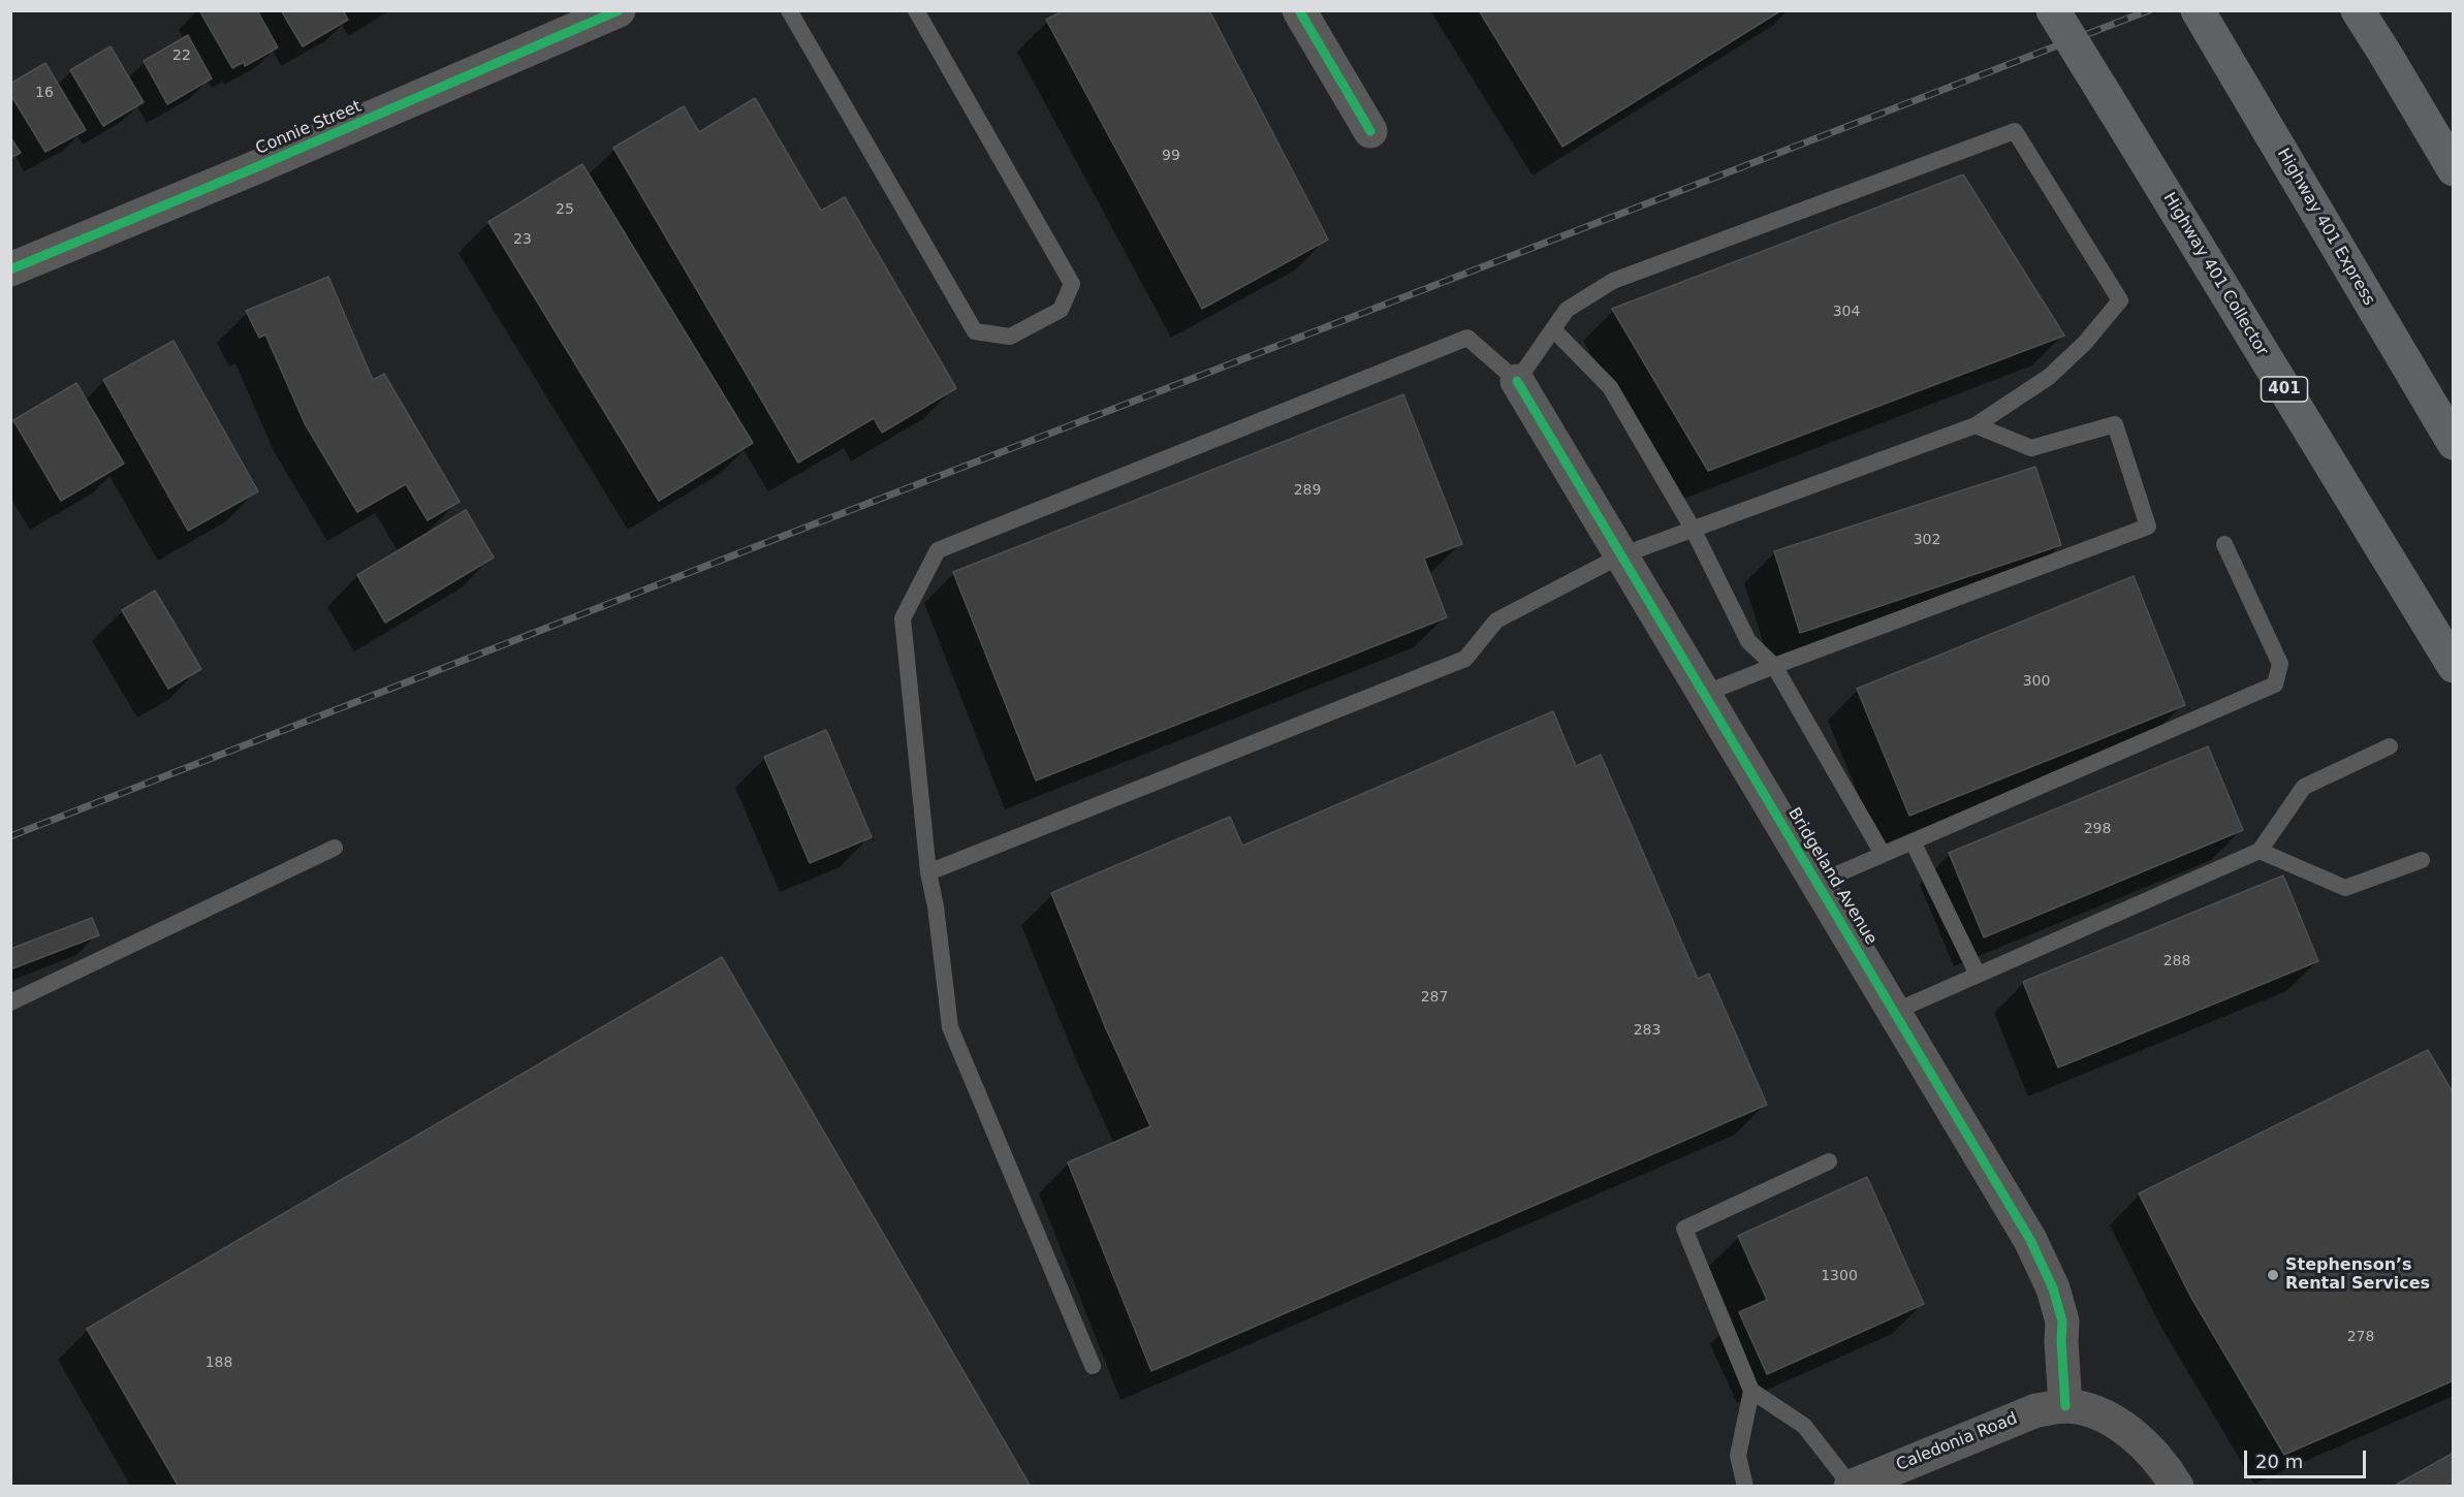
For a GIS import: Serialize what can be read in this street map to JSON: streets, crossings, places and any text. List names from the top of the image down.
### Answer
{
  "streets": {
    "highway": ["Highway 401 Express", "Highway 401 Collector", "401"],
    "street": ["Connie Street", "Bridgeland Avenue", "Caledonia Road"]
  },
  "crossings": [
    ["Bridgeland Avenue", "Caledonia Road"]
  ],
  "places": ["Stephenson’s Rental Services"],
  "house_numbers": [
    "22",
    "16",
    "99",
    "25",
    "23",
    "304",
    "289",
    "302",
    "300",
    "298",
    "288",
    "287",
    "283",
    "1300",
    "278",
    "188"
  ],
  "scale_bar": "20 m"
}
